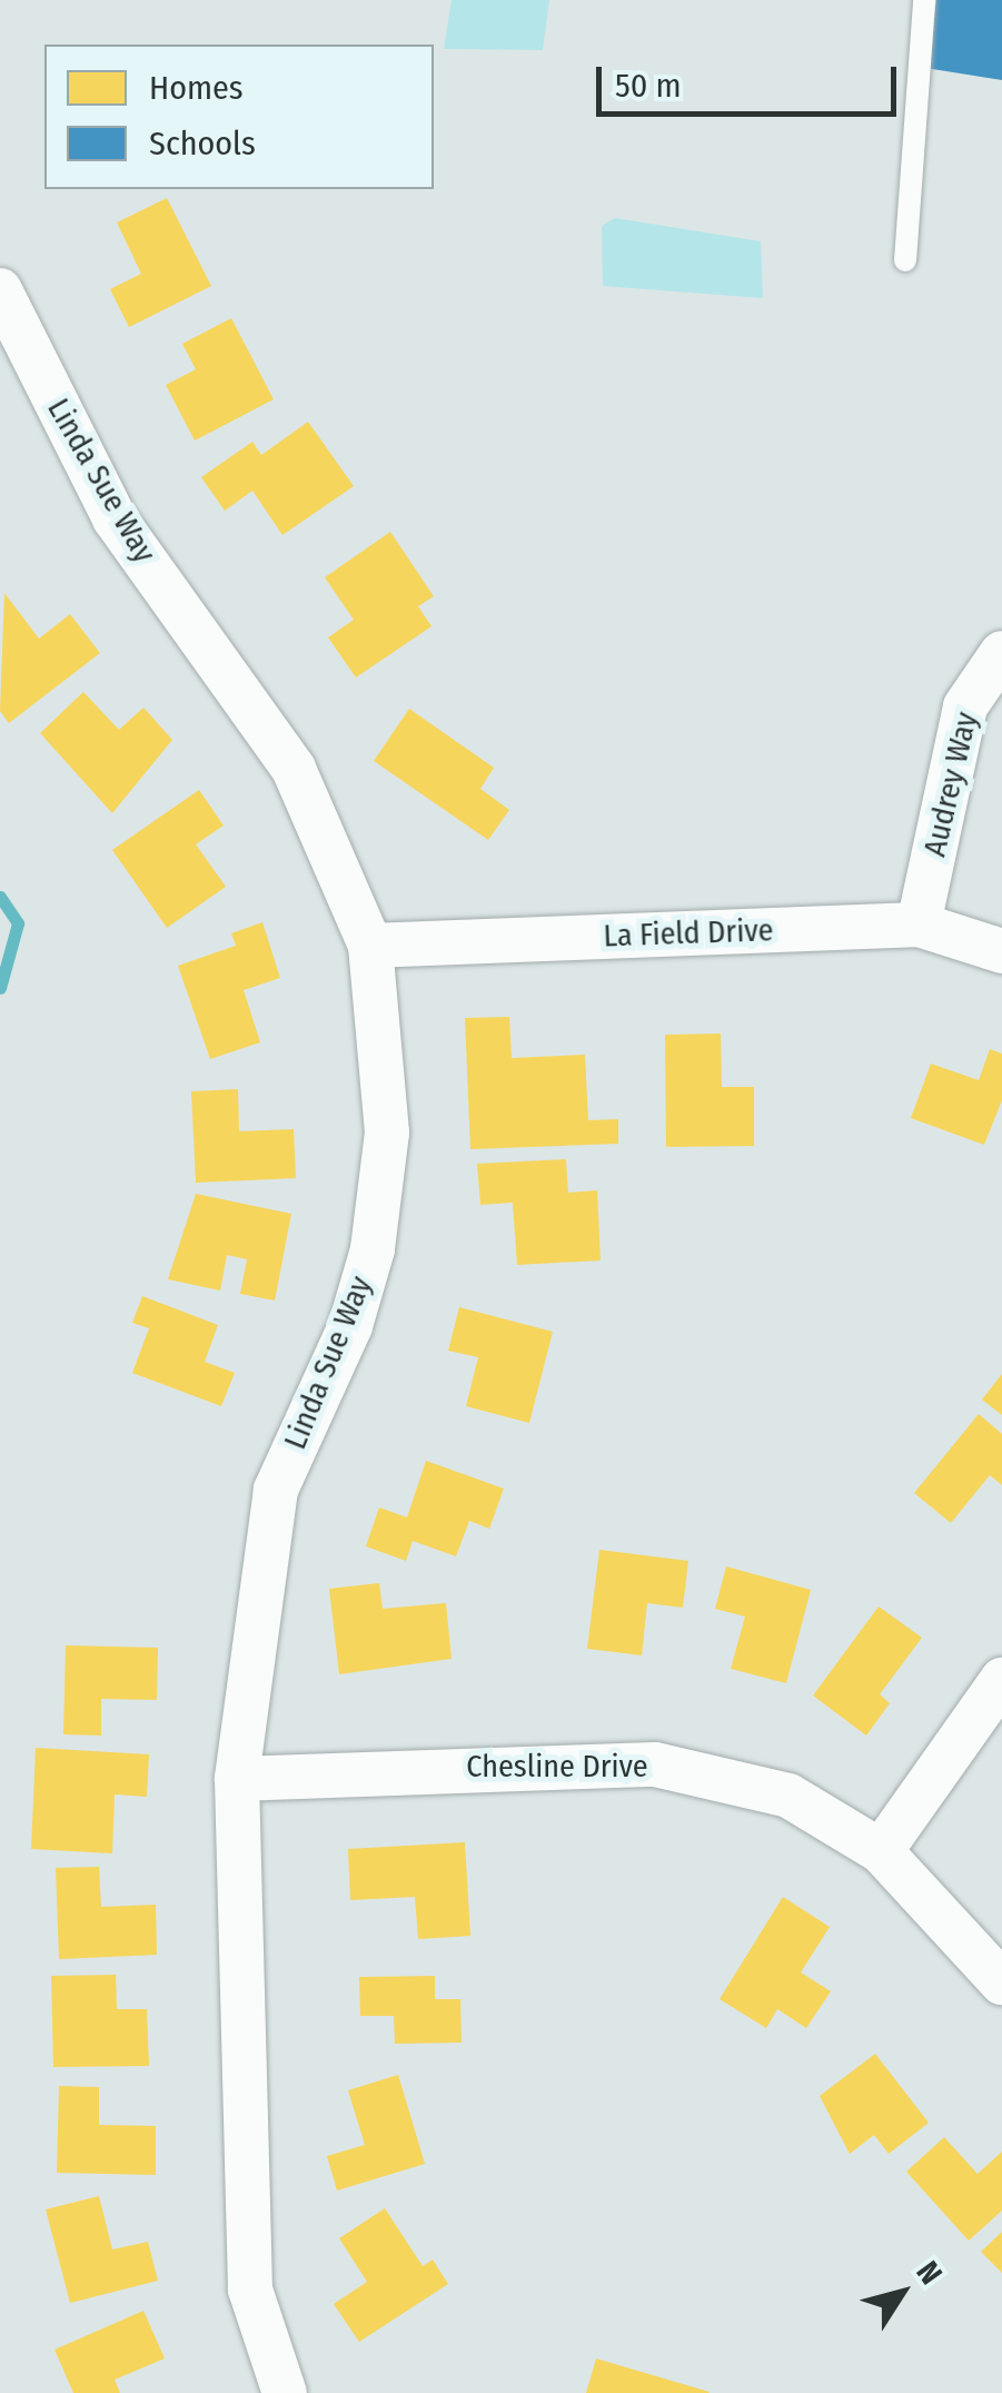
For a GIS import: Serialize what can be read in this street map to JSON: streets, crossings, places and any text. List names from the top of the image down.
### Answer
{
  "streets": {
    "street": [
      "Linda Sue Way",
      "Audrey Way",
      "La Field Drive",
      "Chesline Drive"
    ]
  },
  "crossings": [
    ["Linda Sue Way", "La Field Drive"],
    ["Linda Sue Way", "Chesline Drive"],
    ["Audrey Way", "La Field Drive"]
  ],
  "legend": ["Homes", "Schools"],
  "scale_bar": "50 m",
  "north": "top right"
}
